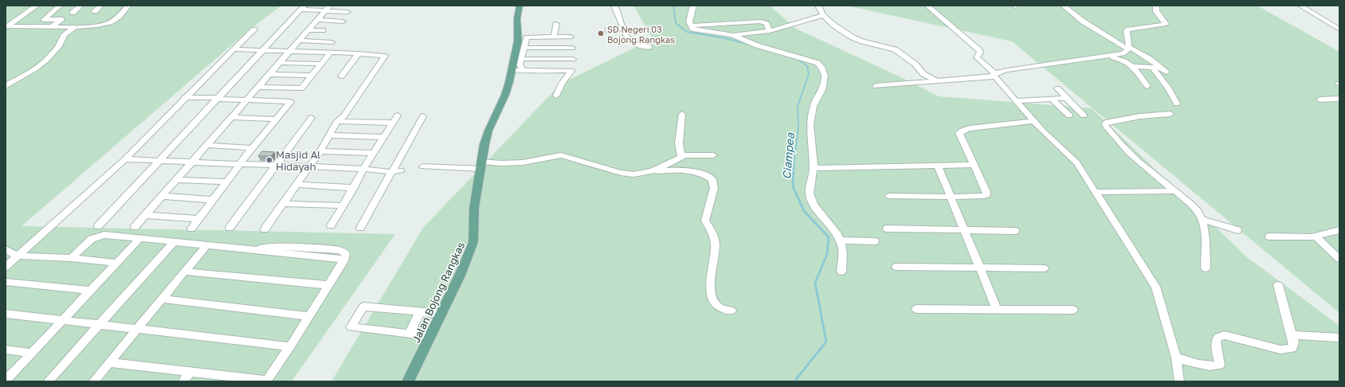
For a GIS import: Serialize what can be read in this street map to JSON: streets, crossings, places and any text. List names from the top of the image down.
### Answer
{
  "streets": {
    "main road": ["Jalan Bojong Rangkas"]
  },
  "water": ["Ciampea"],
  "places": ["SD Negeri 03 Bojong Rangkas", "Masjid Al Hidayah"]
}
